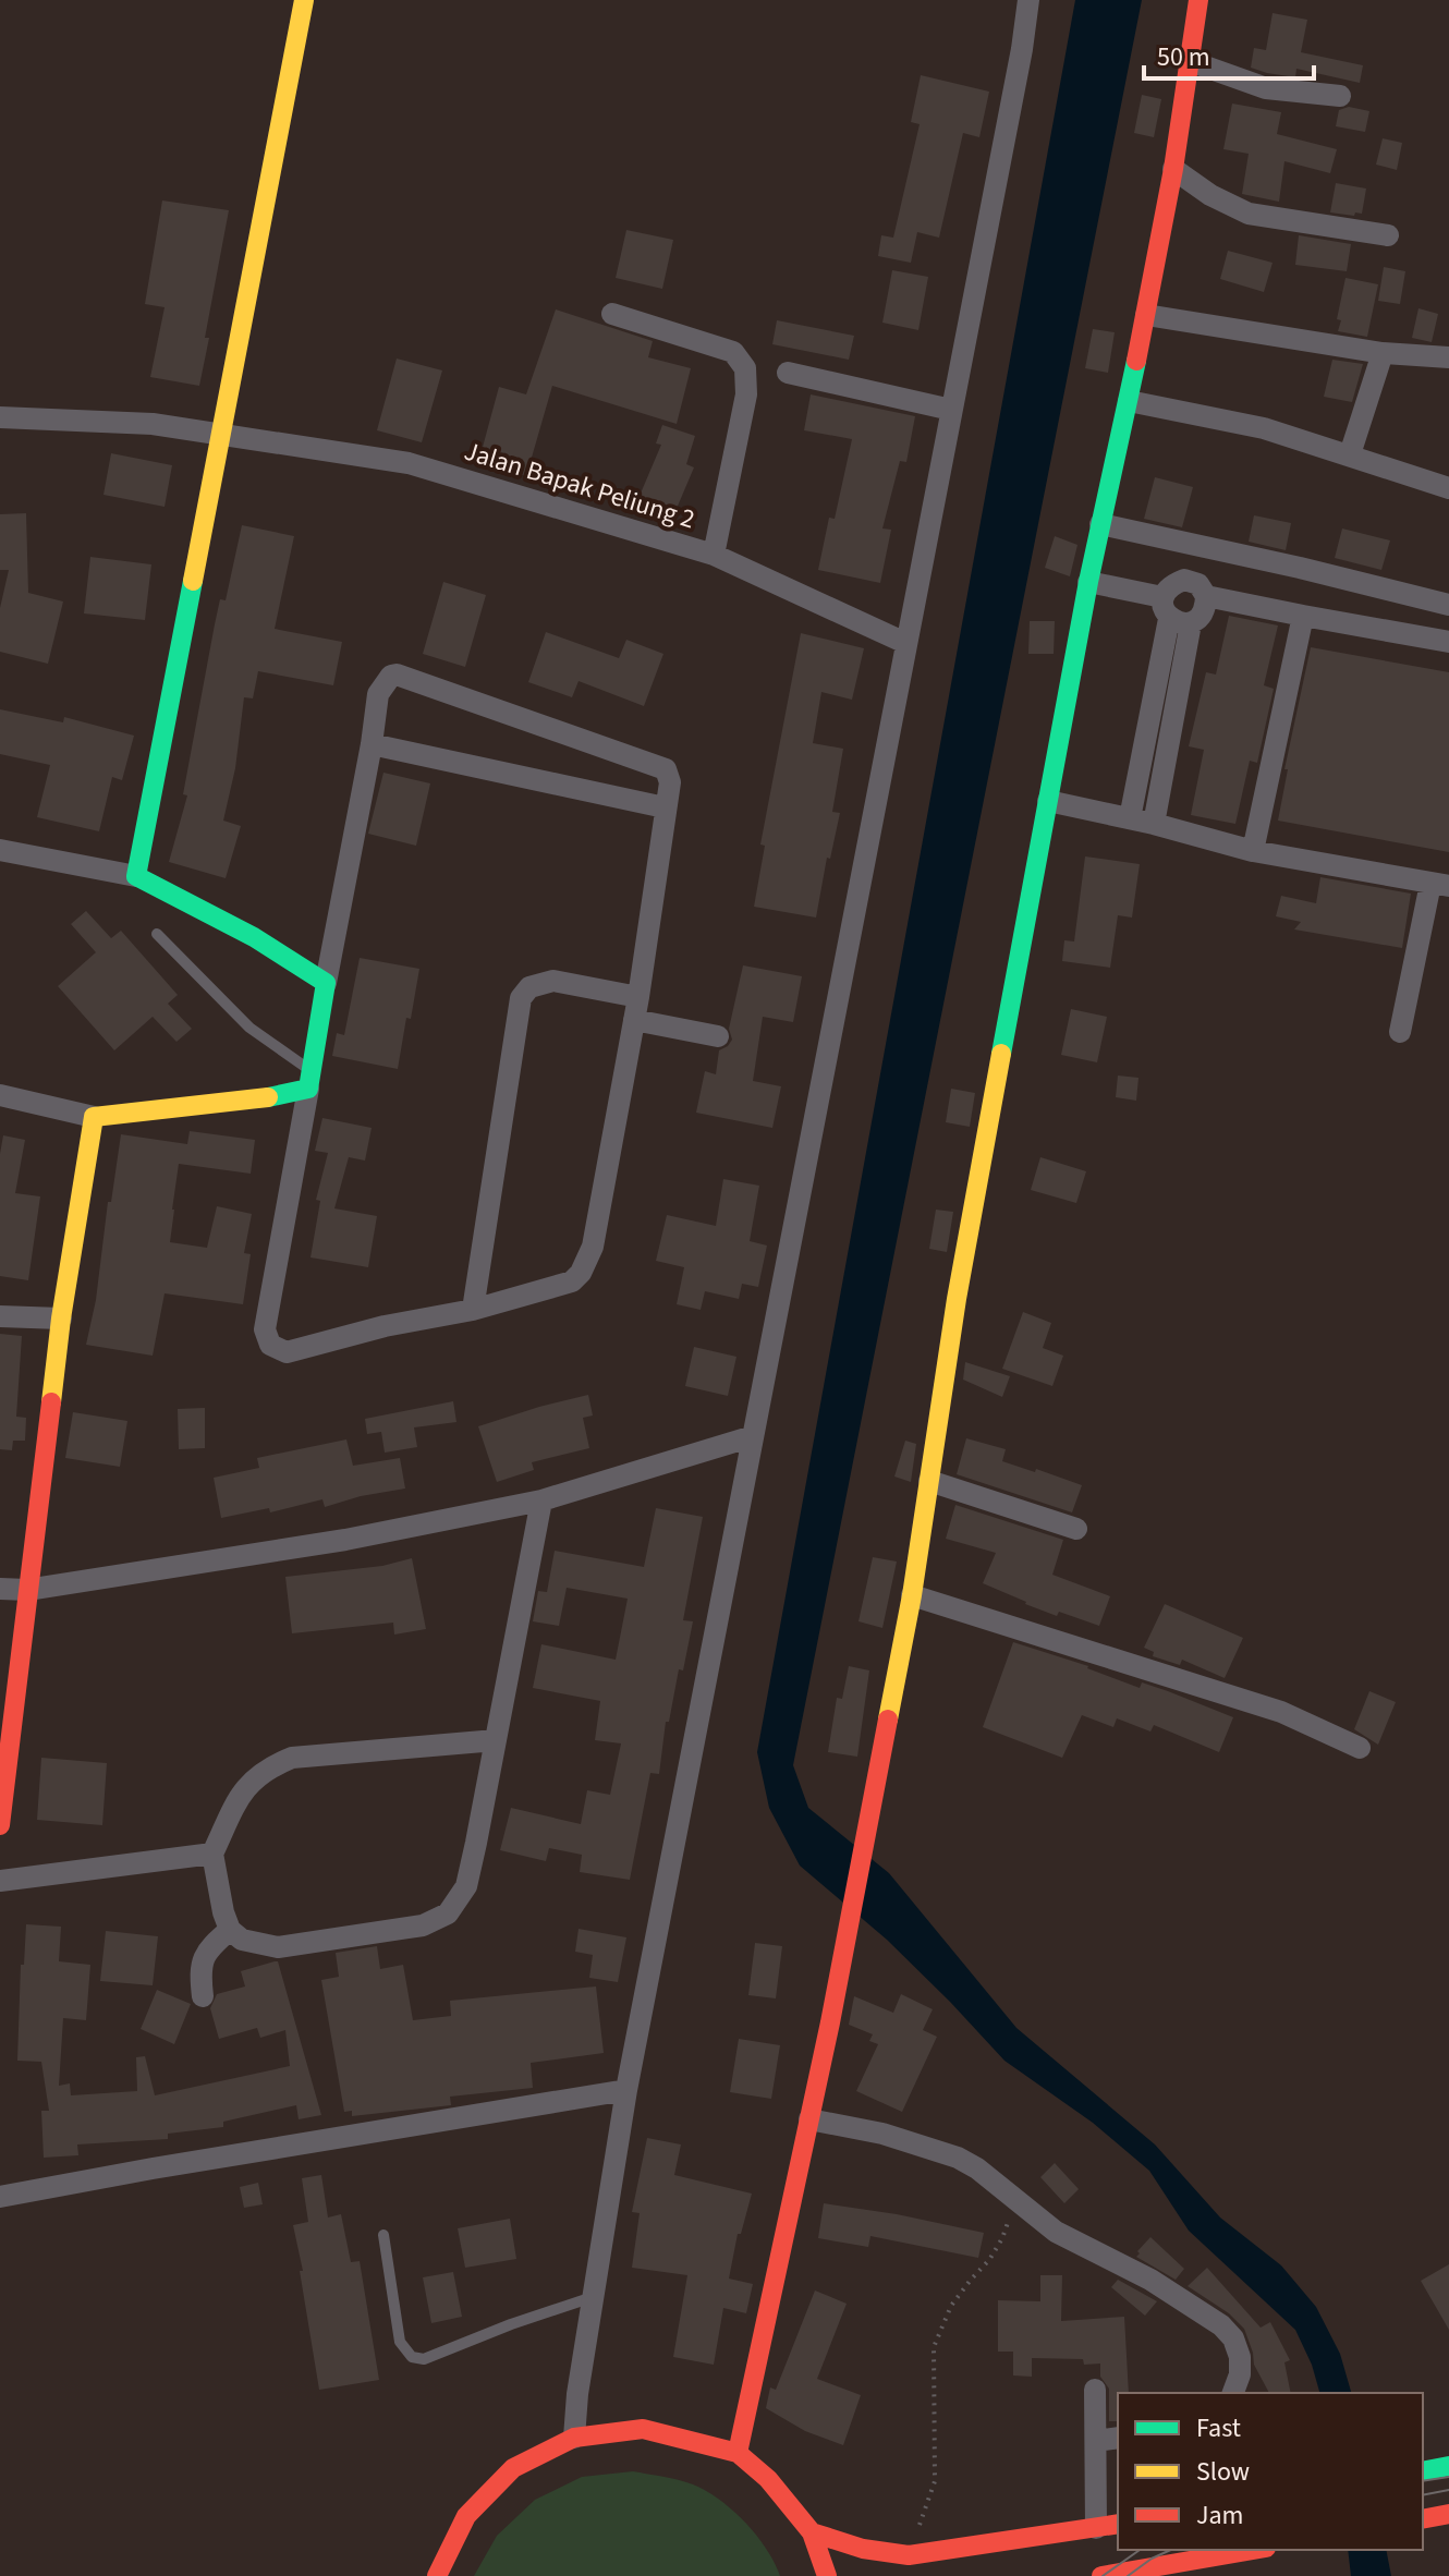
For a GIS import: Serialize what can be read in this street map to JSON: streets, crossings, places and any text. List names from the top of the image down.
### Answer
{
  "streets": {
    "street": ["Jalan Bapak Peliung 2"]
  },
  "legend": ["Fast", "Slow", "Jam"],
  "scale_bar": "50 m"
}
